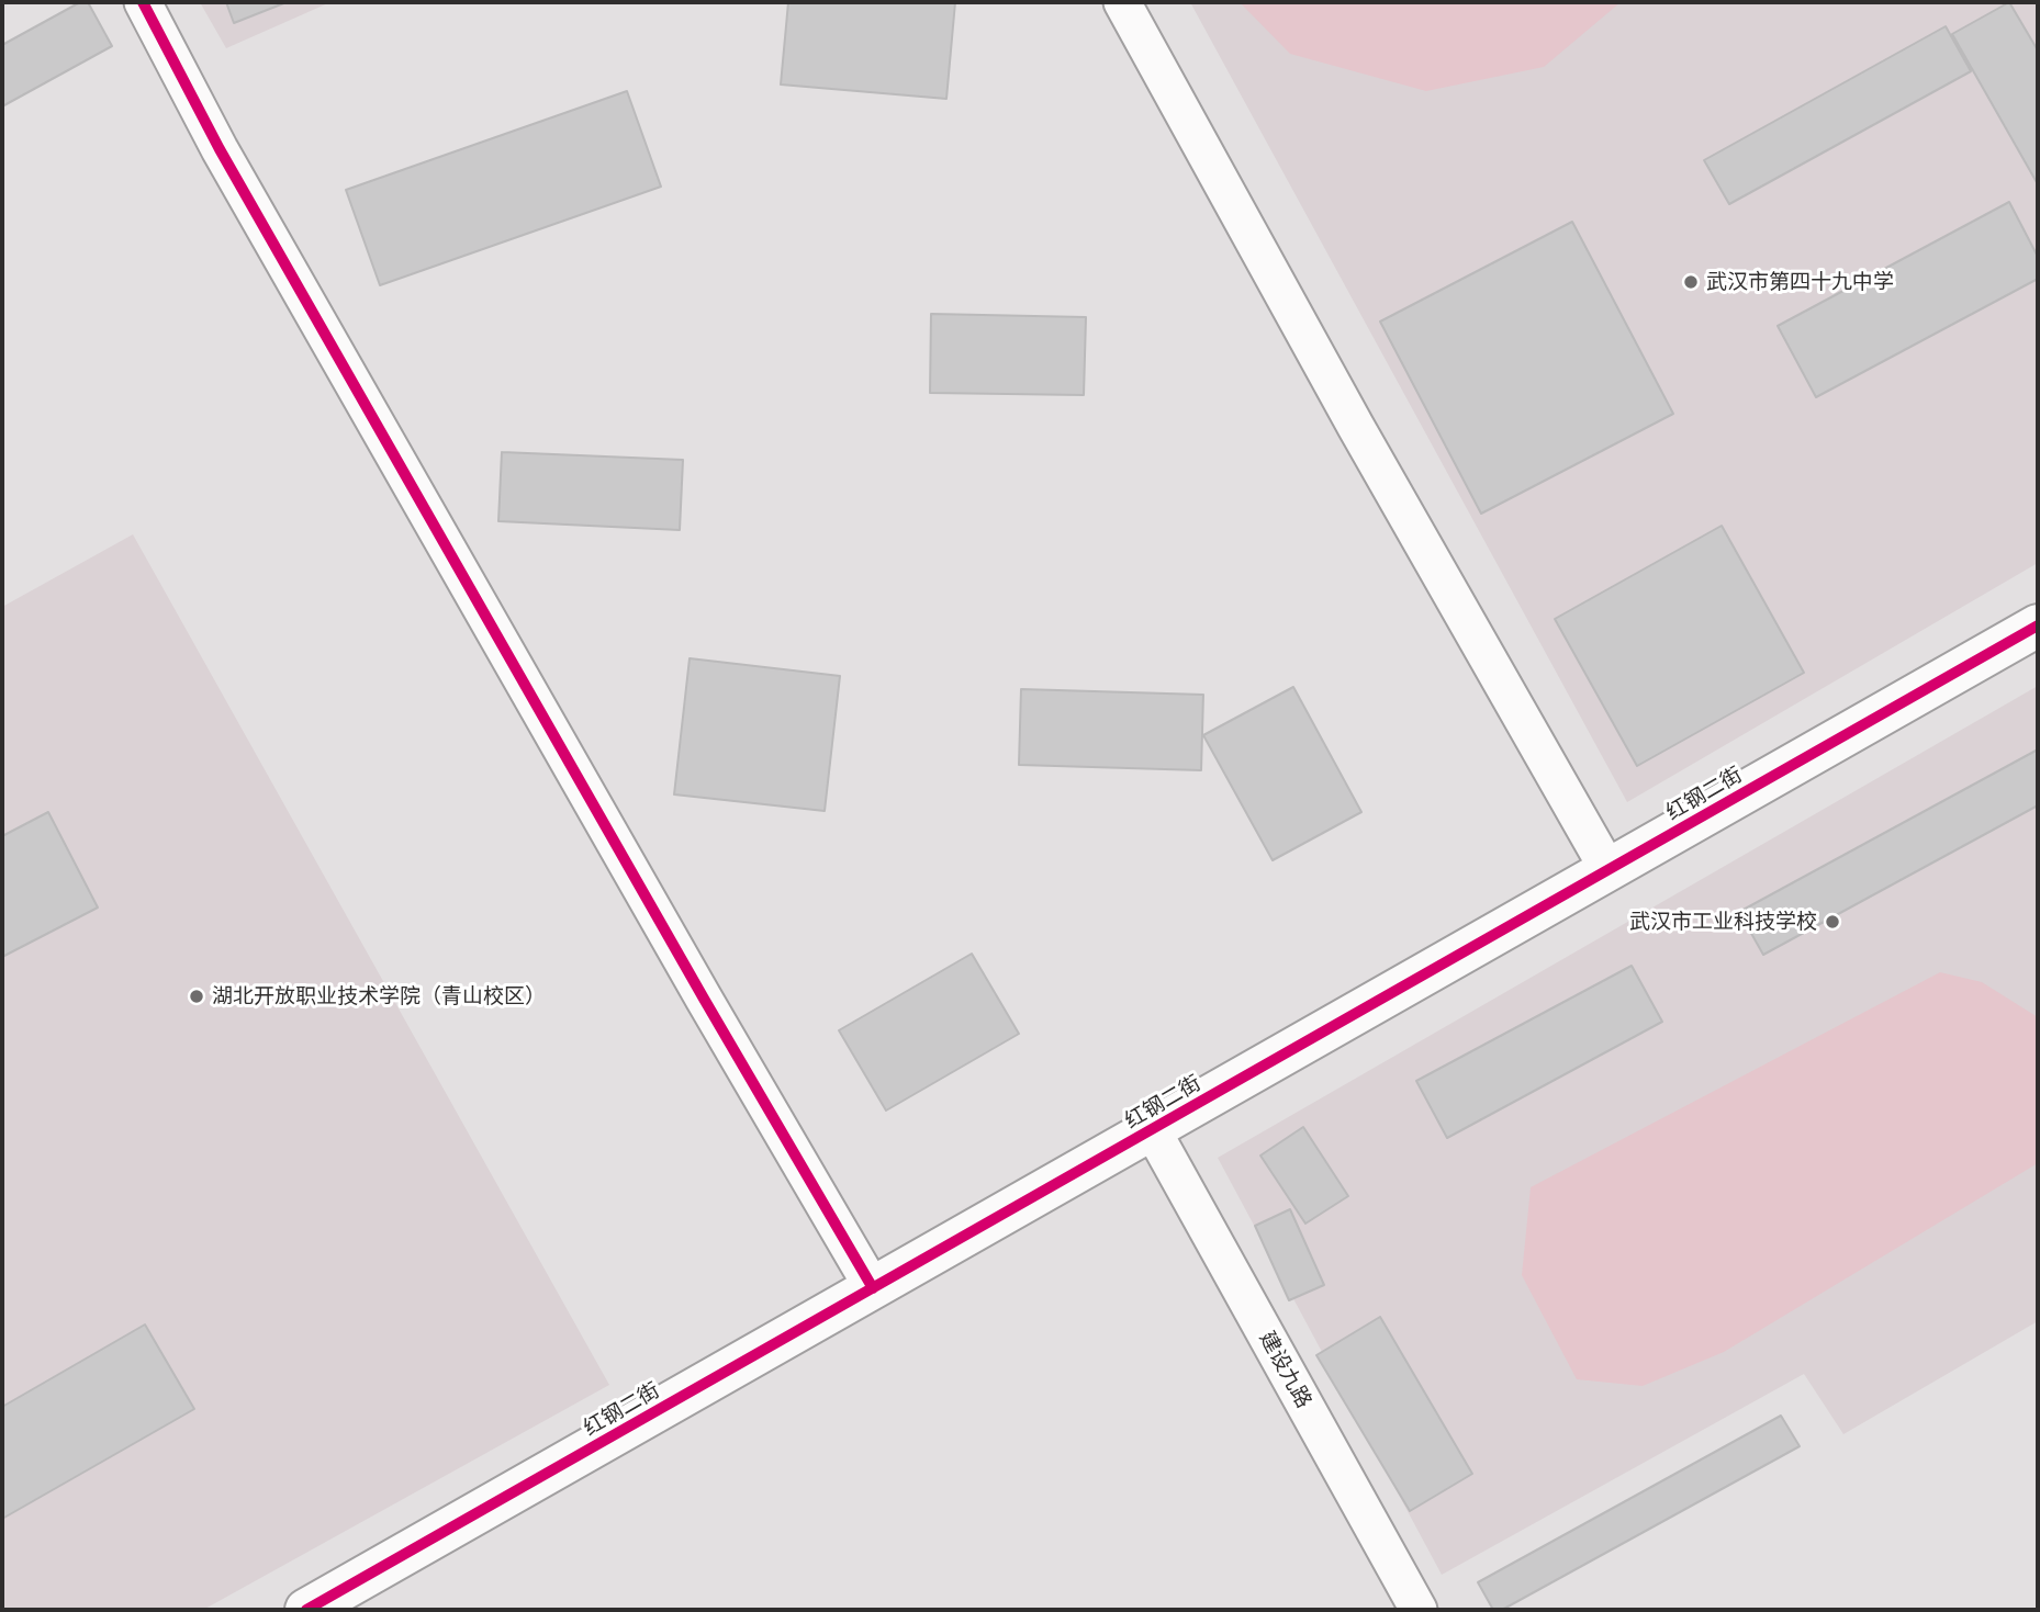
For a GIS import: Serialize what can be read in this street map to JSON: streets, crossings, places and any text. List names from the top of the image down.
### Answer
{
  "streets": {
    "street": ["红钢二街", "建设九路"]
  },
  "crossings": [
    ["红钢二街", "建设九路"]
  ],
  "places": ["武汉市第四十九中学", "武汉市工业科技学校", "湖北开放职业技术学院（青山校区）"]
}
